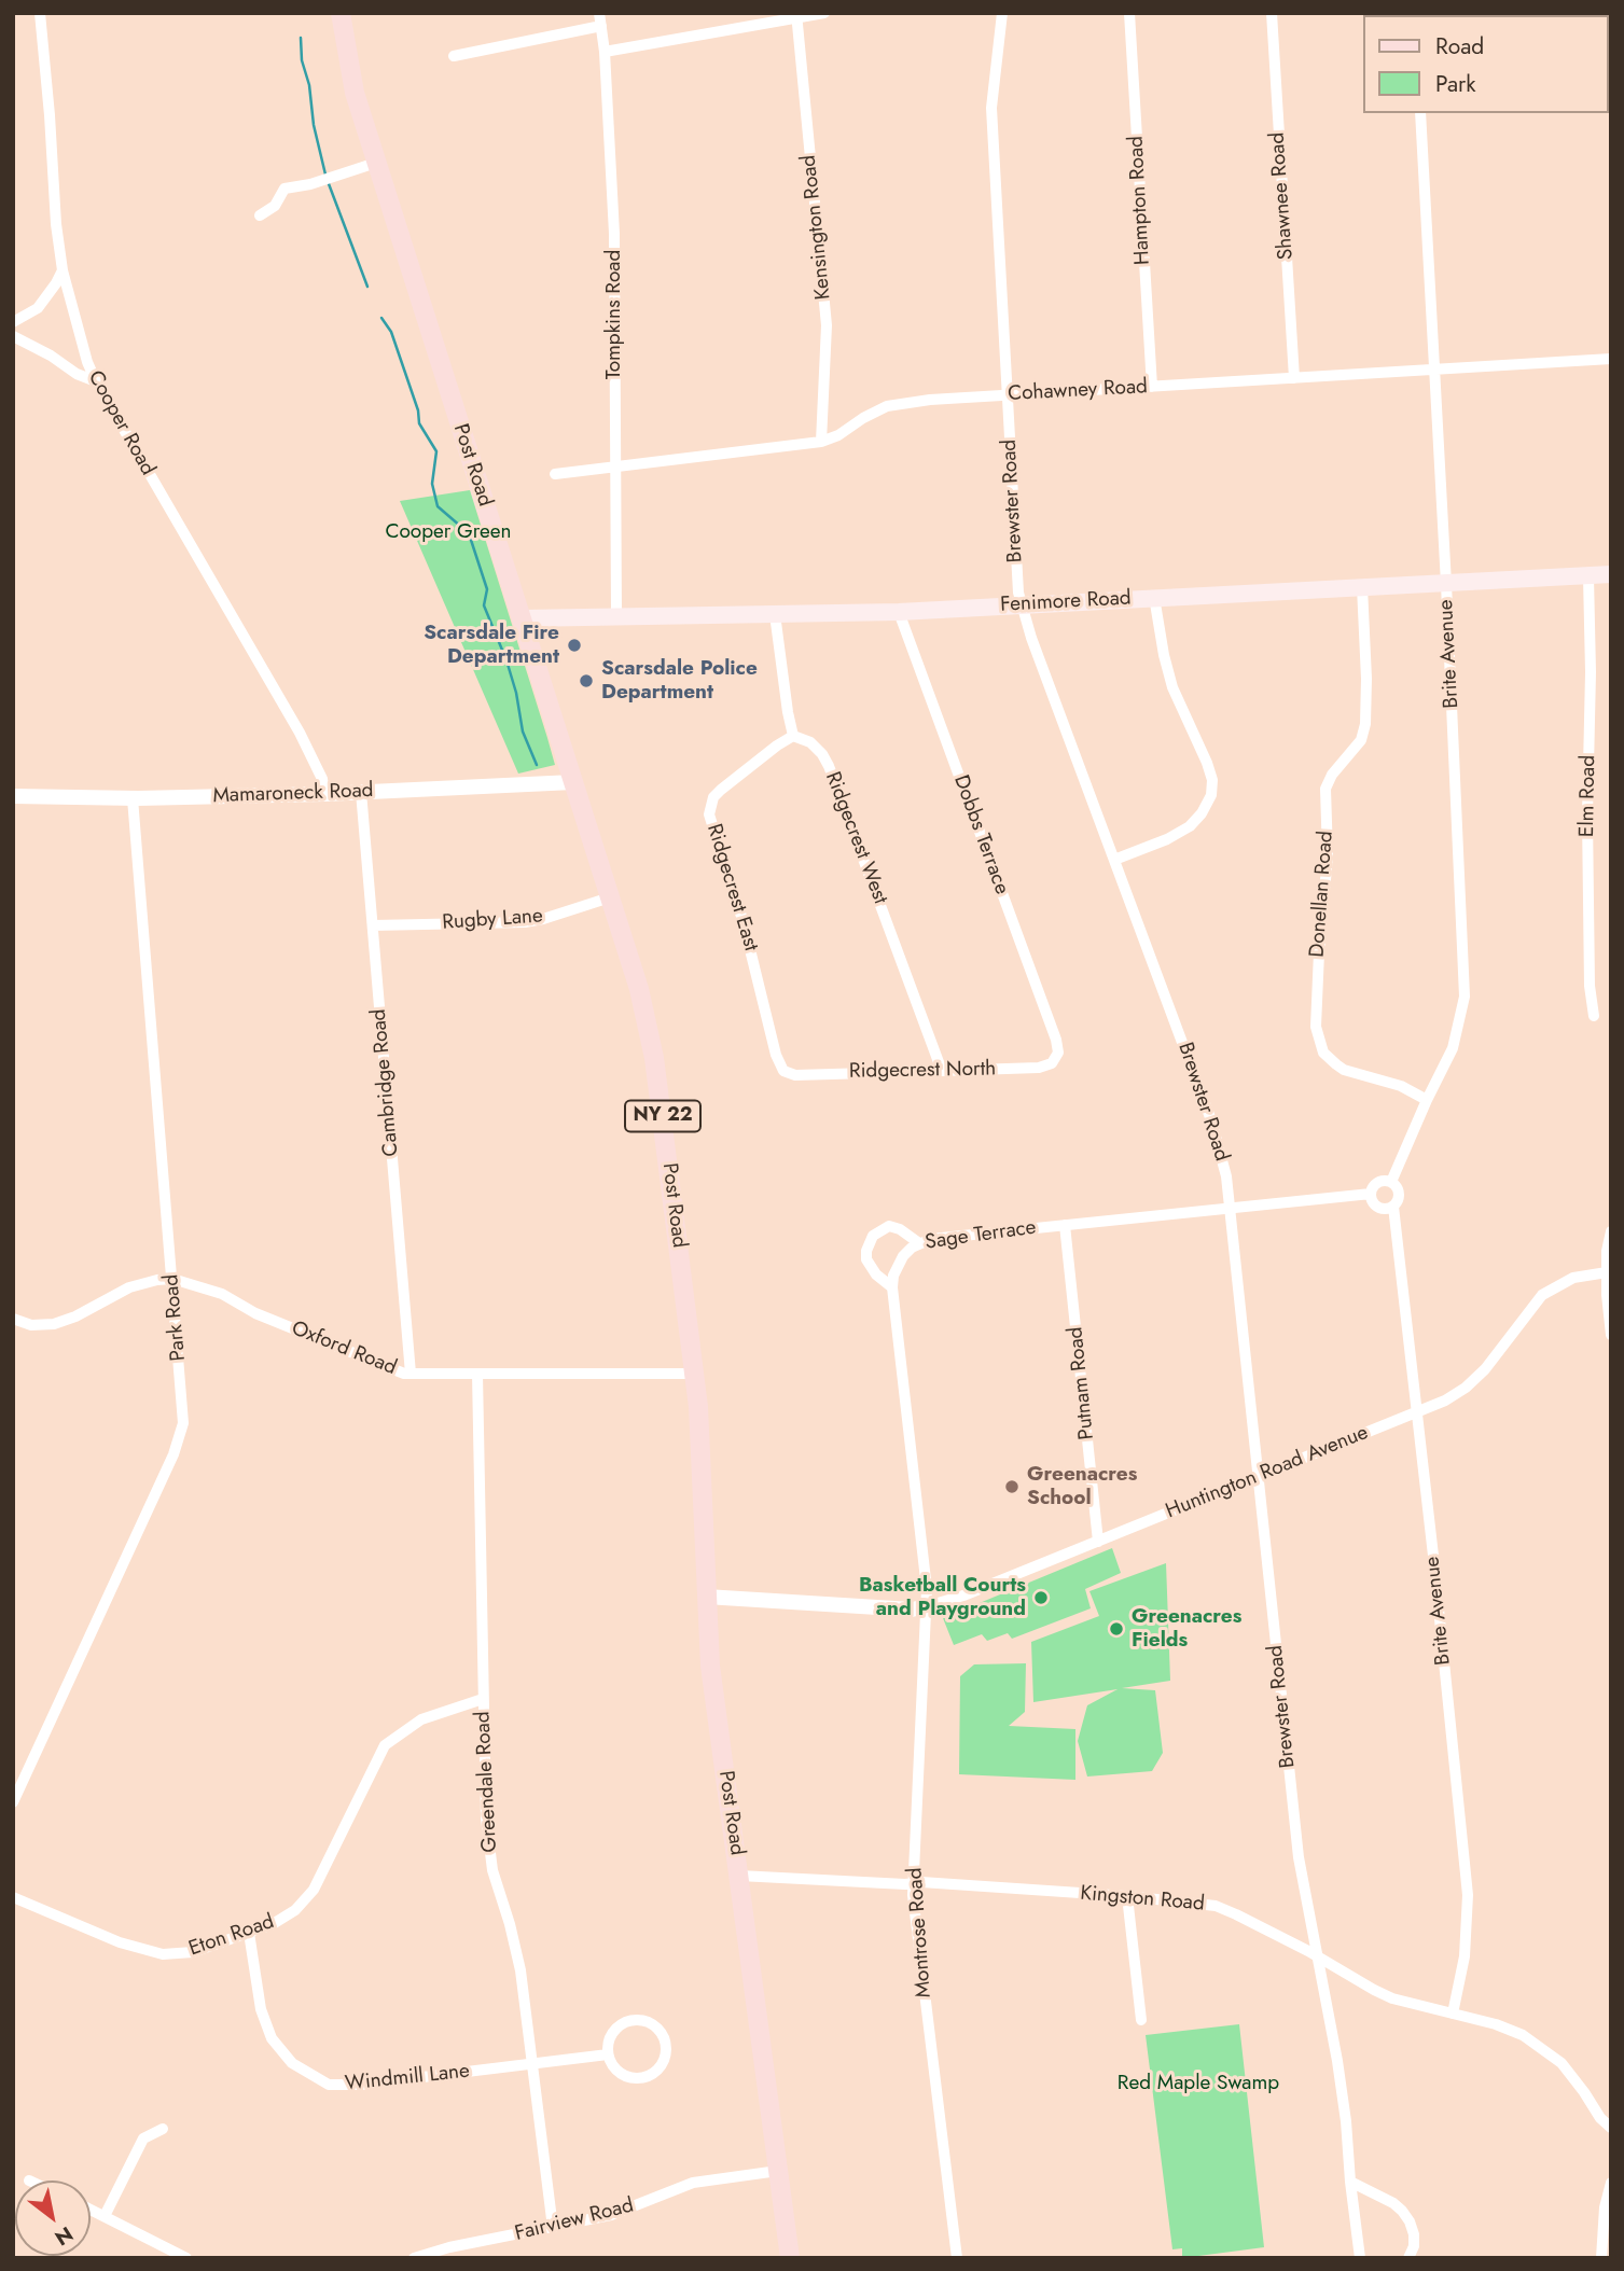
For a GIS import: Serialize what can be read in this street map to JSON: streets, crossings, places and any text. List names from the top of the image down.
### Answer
{
  "streets": {
    "main road": ["Post Road", "Fenimore Road", "NY 22"],
    "street": [
      "Shawnee Road",
      "Hampton Road",
      "Kensington Road",
      "Tompkins Road",
      "Cohawney Road",
      "Cooper Road",
      "Brewster Road",
      "Brite Avenue",
      "Mamaroneck Road",
      "Elm Road",
      "Dobbs Terrace",
      "Ridgecrest West",
      "Ridgecrest East",
      "Donellan Road",
      "Rugby Lane",
      "Ridgecrest North",
      "Cambridge Road",
      "Sage Terrace",
      "Park Road",
      "Oxford Road",
      "Putnam Road",
      "Huntington Road Avenue",
      "Greendale Road",
      "Kingston Road",
      "Montrose Road",
      "Eton Road",
      "Windmill Lane",
      "Fairview Road"
    ]
  },
  "crossings": [
    ["Shawnee Road", "Cohawney Road"],
    ["Hampton Road", "Cohawney Road"],
    ["Kensington Road", "Cohawney Road"],
    ["Tompkins Road", "Cohawney Road"],
    ["Tompkins Road", "Fenimore Road"],
    ["Cohawney Road", "Brewster Road"],
    ["Cohawney Road", "Brite Avenue"],
    ["Cooper Road", "Mamaroneck Road"],
    ["Post Road", "Fenimore Road"],
    ["Post Road", "Mamaroneck Road"],
    ["Post Road", "Rugby Lane"],
    ["Post Road", "Oxford Road"],
    ["Post Road", "Huntington Road Avenue"],
    ["Post Road", "Kingston Road"],
    ["Post Road", "Fairview Road"],
    ["Brewster Road", "Fenimore Road"],
    ["Brewster Road", "Sage Terrace"],
    ["Brewster Road", "Huntington Road Avenue"],
    ["Brewster Road", "Kingston Road"],
    ["Fenimore Road", "Brite Avenue"],
    ["Fenimore Road", "Elm Road"],
    ["Fenimore Road", "Dobbs Terrace"],
    ["Fenimore Road", "Donellan Road"],
    ["Brite Avenue", "Donellan Road"],
    ["Brite Avenue", "Sage Terrace"],
    ["Brite Avenue", "Huntington Road Avenue"],
    ["Brite Avenue", "Kingston Road"],
    ["Mamaroneck Road", "Cambridge Road"],
    ["Mamaroneck Road", "Park Road"],
    ["Dobbs Terrace", "Ridgecrest North"],
    ["Ridgecrest West", "Ridgecrest East"],
    ["Ridgecrest West", "Ridgecrest North"],
    ["Ridgecrest East", "Ridgecrest North"],
    ["Rugby Lane", "Cambridge Road"],
    ["Cambridge Road", "Oxford Road"],
    ["Sage Terrace", "Putnam Road"],
    ["Sage Terrace", "Huntington Road Avenue"],
    ["Sage Terrace", "Montrose Road"],
    ["Park Road", "Oxford Road"],
    ["Oxford Road", "Greendale Road"],
    ["Putnam Road", "Huntington Road Avenue"],
    ["Huntington Road Avenue", "Montrose Road"],
    ["Greendale Road", "Eton Road"],
    ["Greendale Road", "Windmill Lane"],
    ["Greendale Road", "Fairview Road"],
    ["Kingston Road", "Montrose Road"],
    ["Eton Road", "Windmill Lane"]
  ],
  "parks": ["Cooper Green", "Red Maple Swamp"],
  "places": [
    "Scarsdale Fire Department",
    "Scarsdale Police Department",
    "Greenacres School",
    "Basketball Courts and Playground",
    "Greenacres Fields"
  ],
  "legend": ["Road", "Park"],
  "north": "bottom right"
}
